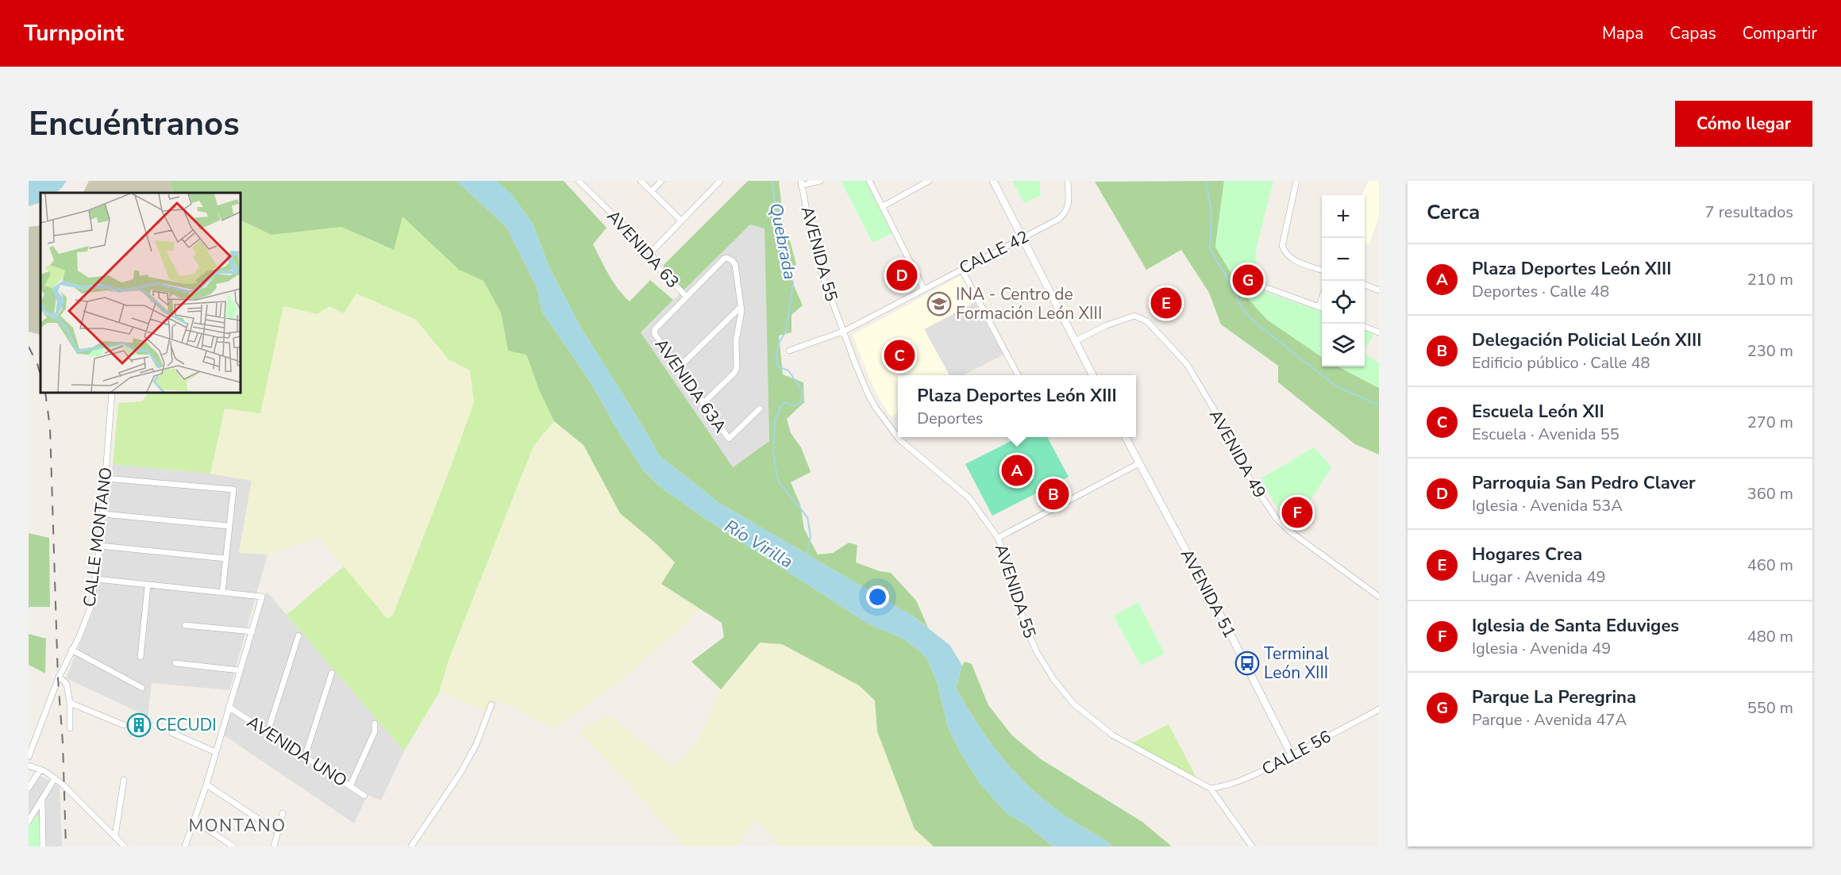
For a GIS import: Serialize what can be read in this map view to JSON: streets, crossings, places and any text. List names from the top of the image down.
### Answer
{
  "streets": {
    "street": [
      "AVENIDA 63",
      "CALLE 42",
      "AVENIDA 55",
      "AVENIDA 63A",
      "AVENIDA 49",
      "CALLE MONTANO",
      "AVENIDA 51",
      "AVENIDA UNO",
      "CALLE 56"
    ]
  },
  "crossings": [
    ["AVENIDA 63", "AVENIDA 63A"],
    ["CALLE 42", "AVENIDA 55"],
    ["AVENIDA 55", "CALLE 56"],
    ["AVENIDA 51", "CALLE 56"]
  ],
  "districts": ["MONTANO"],
  "water": ["Quebrada", "Río Virilla"],
  "places": {
    "school or university": ["INA - Centro de Formación León XIII"],
    "bus stop": ["Terminal León XIII"],
    "building": ["CECUDI"]
  },
  "page": {
    "header": "Turnpoint",
    "nav": ["Mapa", "Capas", "Compartir"],
    "buttons": "Cómo llegar",
    "title": "Encuéntranos",
    "heading": ["Cerca", "7 resultados"],
    "map_buttons": ["+", "−"],
    "list": [
      {
        "mark": "A",
        "name": "Plaza Deportes León XIII",
        "note": "Deportes · Calle 48",
        "value": "210 m"
      },
      {
        "mark": "B",
        "name": "Delegación Policial León XIII",
        "note": "Edificio público · Calle 48",
        "value": "230 m"
      },
      {
        "mark": "C",
        "name": "Escuela León XII",
        "note": "Escuela · Avenida 55",
        "value": "270 m"
      },
      {
        "mark": "D",
        "name": "Parroquia San Pedro Claver",
        "note": "Iglesia · Avenida 53A",
        "value": "360 m"
      },
      {
        "mark": "E",
        "name": "Hogares Crea",
        "note": "Lugar · Avenida 49",
        "value": "460 m"
      },
      {
        "mark": "F",
        "name": "Iglesia de Santa Eduviges",
        "note": "Iglesia · Avenida 49",
        "value": "480 m"
      },
      {
        "mark": "G",
        "name": "Parque La Peregrina",
        "note": "Parque · Avenida 47A",
        "value": "550 m"
      }
    ],
    "pins": [
      "D",
      "G",
      "E",
      "C",
      "A",
      "B",
      "F"
    ],
    "popup": ["Plaza Deportes León XIII", "Deportes"]
  }
}
